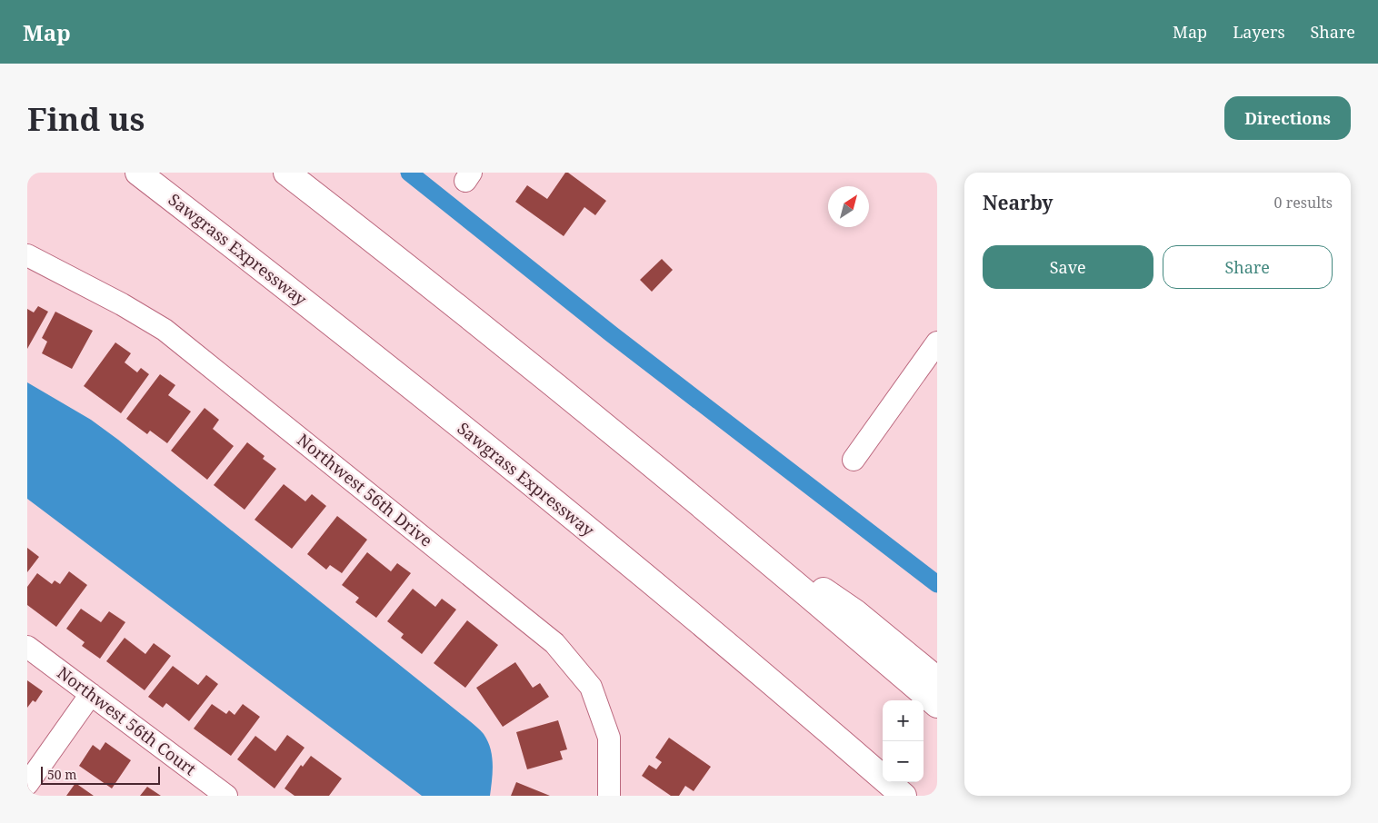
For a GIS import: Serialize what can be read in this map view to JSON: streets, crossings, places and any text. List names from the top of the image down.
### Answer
{
  "streets": {
    "highway": ["Sawgrass Expressway"],
    "street": ["Northwest 56th Drive", "Northwest 56th Court"]
  },
  "scale_bar": "50 m",
  "north": "top right",
  "page": {
    "header": "Map",
    "nav": ["Map", "Layers", "Share"],
    "buttons": [
      "Directions",
      ["Save", "Share"]
    ],
    "title": "Find us",
    "heading": ["Nearby", "0 results"],
    "map_buttons": ["+", "−"],
    "scale": "50 m"
  }
}
